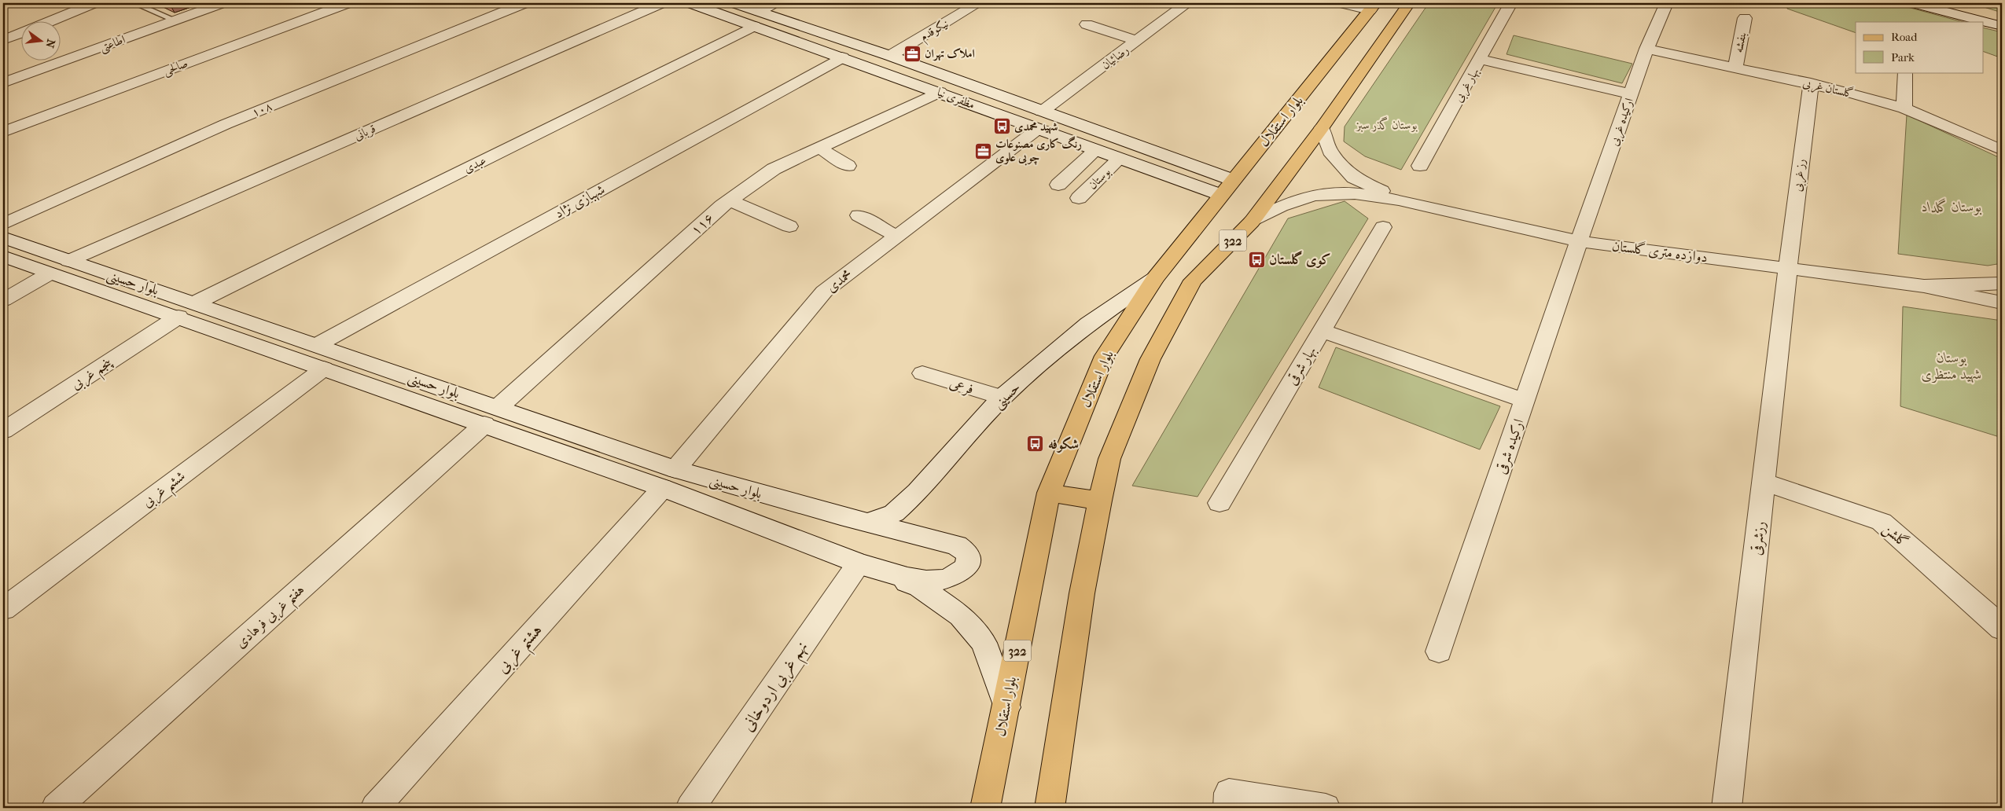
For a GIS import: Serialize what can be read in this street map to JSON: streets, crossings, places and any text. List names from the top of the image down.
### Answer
{
  "streets": {
    "main road": ["بلوار استقلال", "322"],
    "street": [
      "نیکوقدم",
      "بنفشه",
      "اطاعتی",
      "رضائیان",
      "صالحی",
      "بهار غربی",
      "گلستان غربی",
      "مظفری نیا",
      "۱۰۸",
      "ارکیده غربی",
      "قربانی",
      "عبدی",
      "رز غربی",
      "بوستان",
      "شهبازی نژاد",
      "۱۱۶",
      "دوازده متری گلستان",
      "محمدی",
      "بلوار حسینی",
      "بهار شرقی",
      "پنجم غربی",
      "فرعی",
      "حسینی",
      "ارکیده شرقی",
      "ششم غربی",
      "گلشن",
      "رزشرقی",
      "هفتم غربی فرهادی",
      "هشتم غربی",
      "نهم غربی اردوخانی"
    ]
  },
  "crossings": [
    ["نیکوقدم", "مظفری نیا"],
    ["بنفشه", "گلستان غربی"],
    ["رضائیان", "مظفری نیا"],
    ["رضائیان", "محمدی"],
    ["گلستان غربی", "ارکیده غربی"],
    ["گلستان غربی", "رز غربی"],
    ["مظفری نیا", "بلوار استقلال"],
    ["مظفری نیا", "عبدی"],
    ["مظفری نیا", "بوستان"],
    ["مظفری نیا", "شهبازی نژاد"],
    ["مظفری نیا", "۱۱۶"],
    ["مظفری نیا", "محمدی"],
    ["بلوار استقلال", "حسینی"],
    ["ارکیده غربی", "دوازده متری گلستان"],
    ["ارکیده غربی", "ارکیده شرقی"],
    ["قربانی", "بلوار حسینی"],
    ["عبدی", "بلوار حسینی"],
    ["رز غربی", "دوازده متری گلستان"],
    ["رز غربی", "رزشرقی"],
    ["شهبازی نژاد", "بلوار حسینی"],
    ["۱۱۶", "بلوار حسینی"],
    ["۱۱۶", "هفتم غربی فرهادی"],
    ["دوازده متری گلستان", "ارکیده شرقی"],
    ["دوازده متری گلستان", "رزشرقی"],
    ["محمدی", "بلوار حسینی"],
    ["محمدی", "هشتم غربی"],
    ["بلوار حسینی", "پنجم غربی"],
    ["بلوار حسینی", "حسینی"],
    ["بلوار حسینی", "ششم غربی"],
    ["بلوار حسینی", "هفتم غربی فرهادی"],
    ["بلوار حسینی", "هشتم غربی"],
    ["بلوار حسینی", "نهم غربی اردوخانی"],
    ["فرعی", "حسینی"],
    ["گلشن", "رزشرقی"]
  ],
  "parks": ["بوستان گذر سبز", "بوستان گلداد", "بوستان شهید منتظری"],
  "places": {
    "office": ["املاک تهران", "رنگ کاری مصنوعات چوبی علوی"],
    "bus stop": ["شهید محمدی", "کوی گلستان", "شکوفه"]
  },
  "legend": ["Road", "Park"],
  "north": "right"
}
